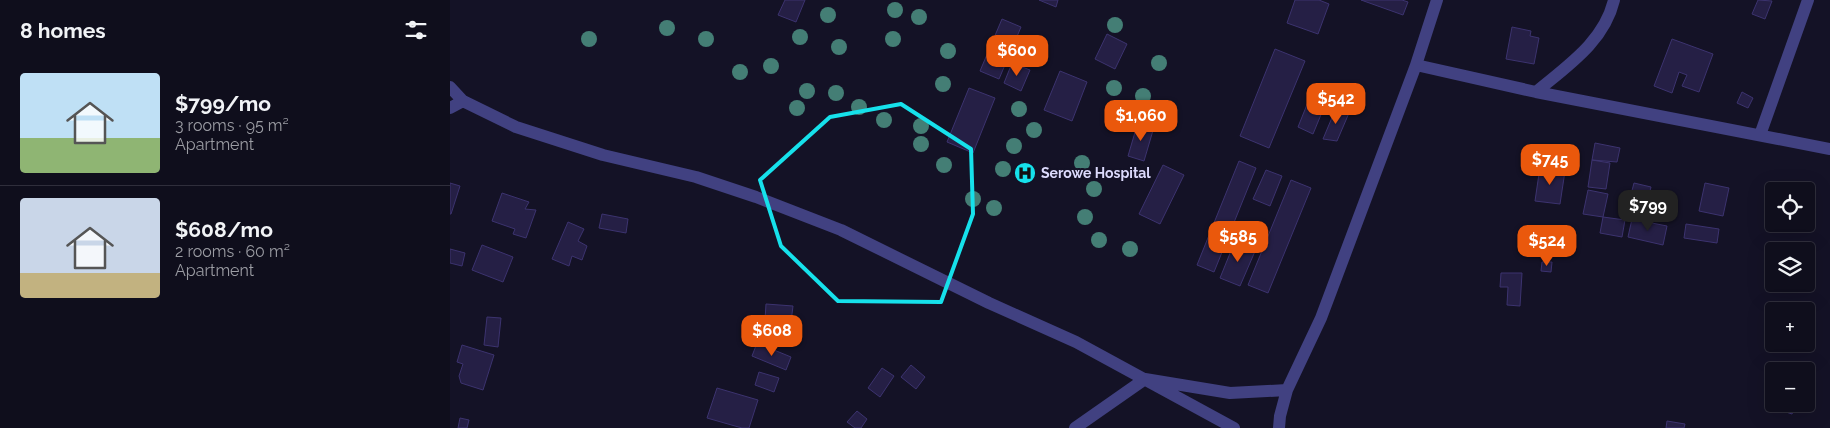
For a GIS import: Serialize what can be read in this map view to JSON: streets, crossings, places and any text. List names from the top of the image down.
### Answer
{
  "places": {
    "hospital": ["Serowe Hospital"]
  },
  "page": {
    "heading": "8 homes",
    "price": [
      "$600",
      "$542",
      "$1,060",
      "$745",
      "$799",
      "$585",
      "$524",
      "$608"
    ],
    "list": [
      {
        "name": "$799/mo",
        "note": "3 rooms · 95 m² · Apartment"
      },
      {
        "name": "$608/mo",
        "note": "2 rooms · 60 m² · Apartment"
      }
    ],
    "map_buttons": ["+", "−"]
  }
}
